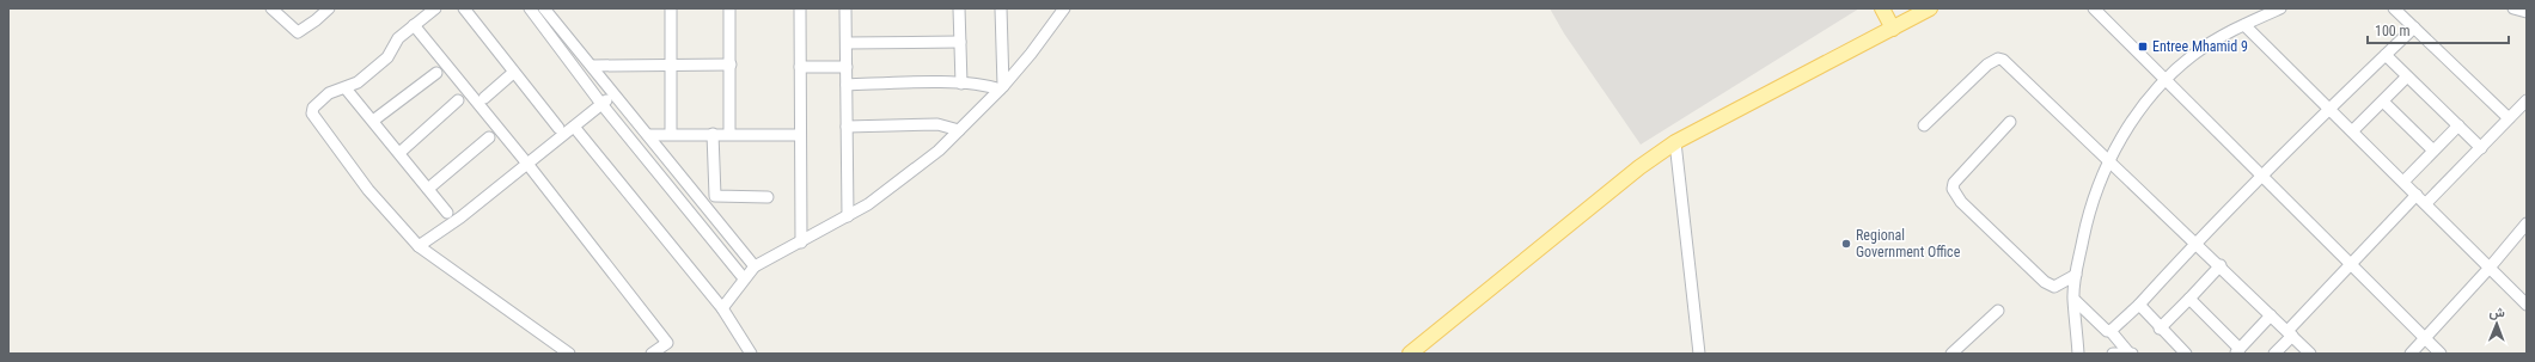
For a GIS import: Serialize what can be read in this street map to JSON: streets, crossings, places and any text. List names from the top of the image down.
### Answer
{
  "places": {
    "transit": ["Entree Mhamid 9"],
    "other": ["Regional Government Office"]
  },
  "scale_bar": "100 m",
  "north": "top"
}
